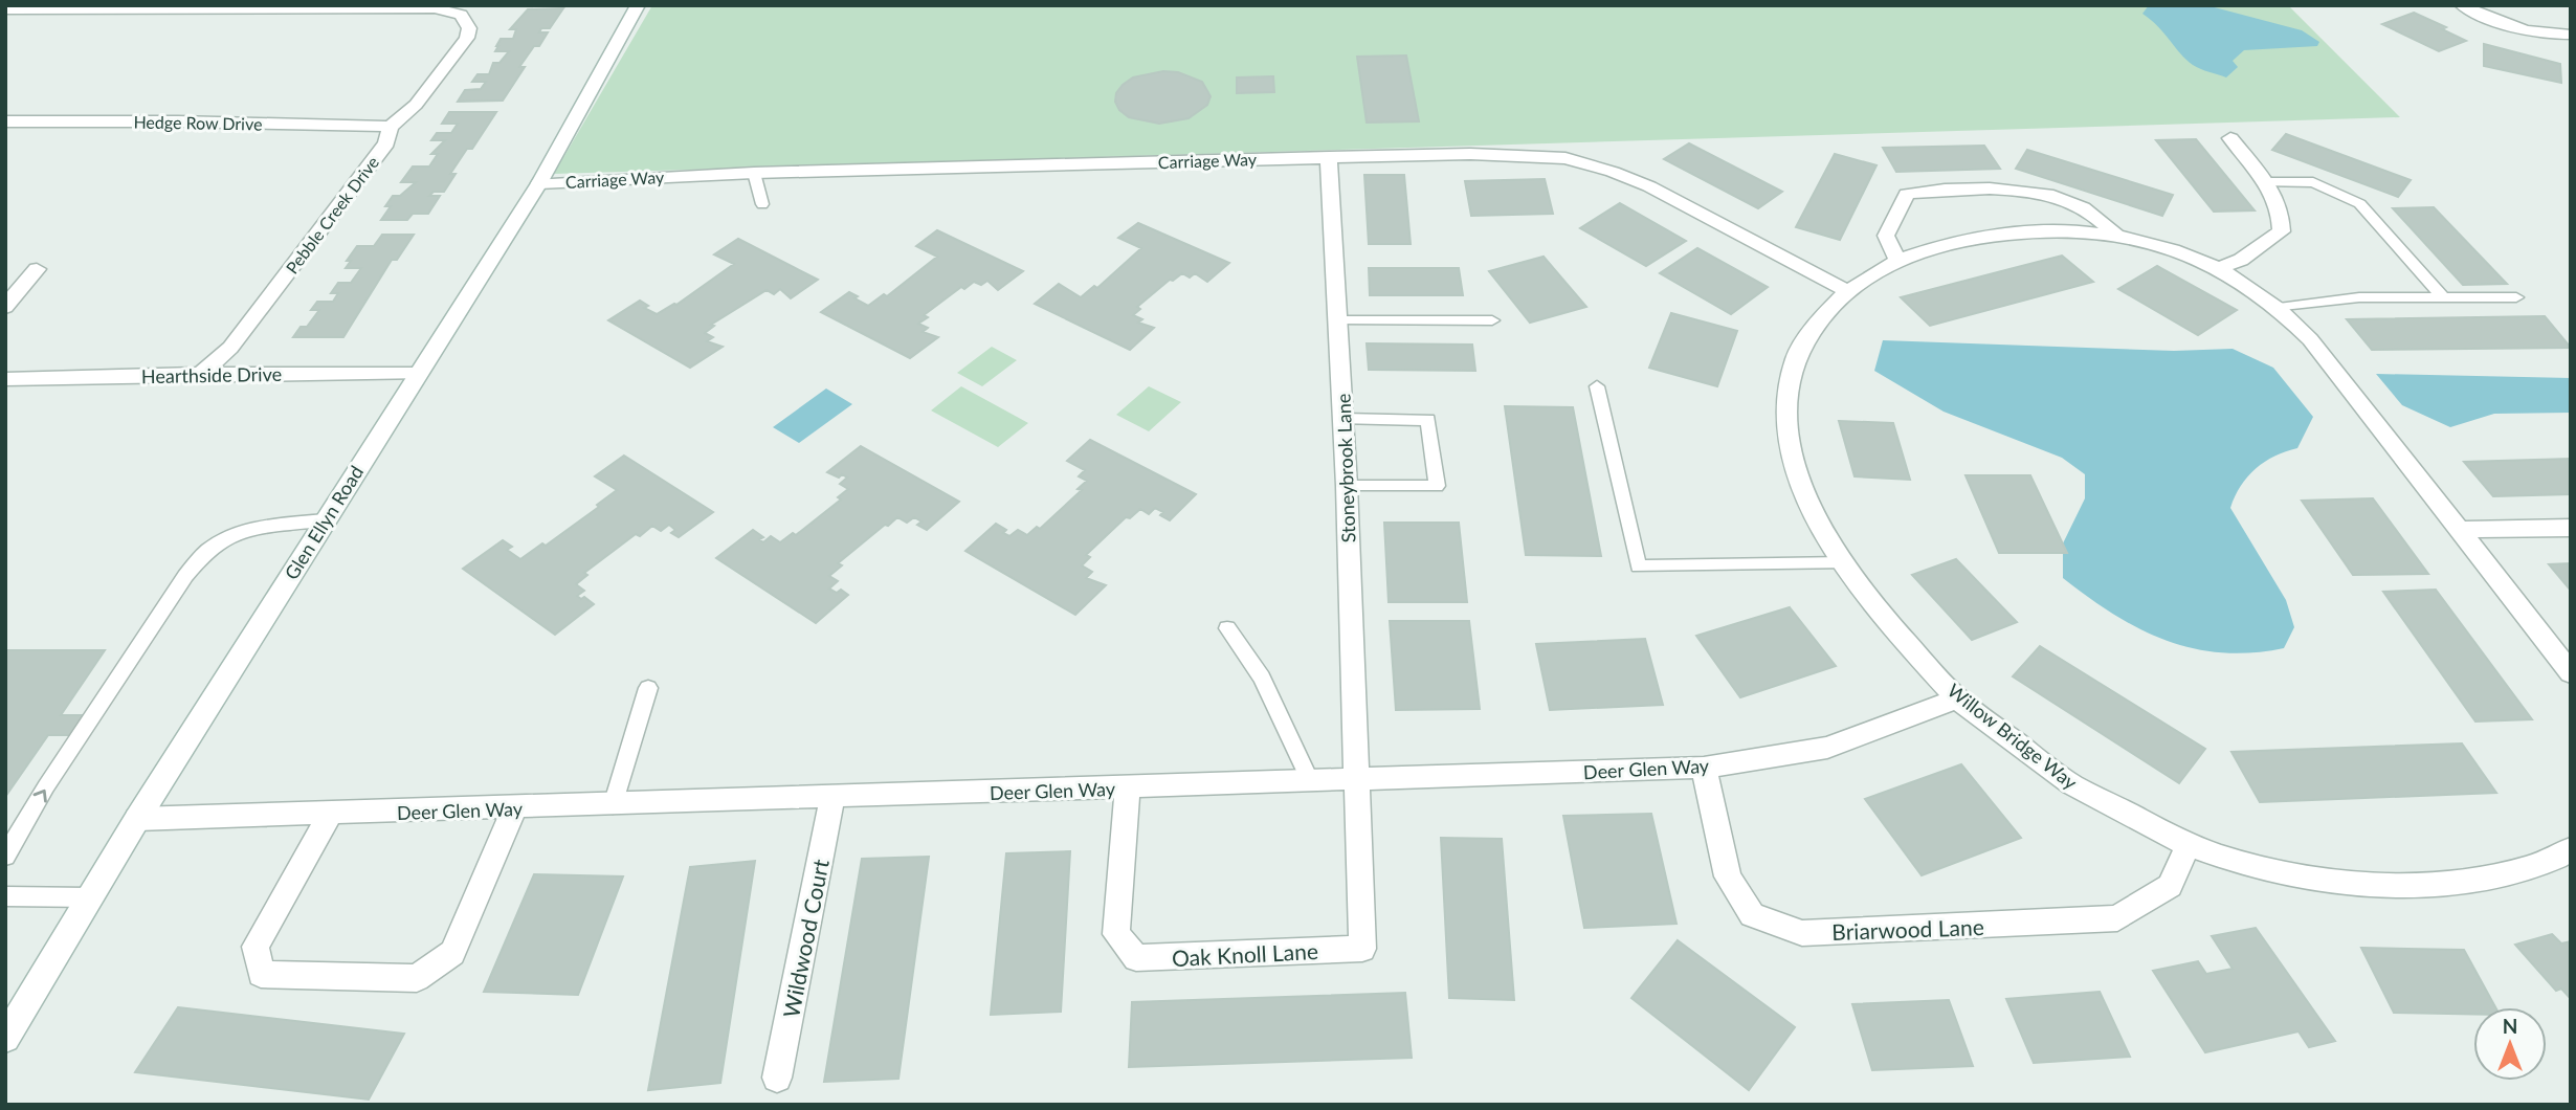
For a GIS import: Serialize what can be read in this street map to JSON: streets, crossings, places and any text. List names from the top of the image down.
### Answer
{
  "streets": {
    "street": [
      "Hedge Row Drive",
      "Carriage Way",
      "Pebble Creek Drive",
      "Hearthside Drive",
      "Stoneybrook Lane",
      "Glen Ellyn Road",
      "Willow Bridge Way",
      "Deer Glen Way",
      "Briarwood Lane",
      "Wildwood Court",
      "Oak Knoll Lane"
    ]
  },
  "crossings": [
    ["Hedge Row Drive", "Pebble Creek Drive"],
    ["Carriage Way", "Stoneybrook Lane"],
    ["Carriage Way", "Glen Ellyn Road"],
    ["Carriage Way", "Willow Bridge Way"],
    ["Pebble Creek Drive", "Hearthside Drive"],
    ["Hearthside Drive", "Glen Ellyn Road"],
    ["Stoneybrook Lane", "Deer Glen Way"],
    ["Stoneybrook Lane", "Oak Knoll Lane"],
    ["Glen Ellyn Road", "Deer Glen Way"],
    ["Willow Bridge Way", "Deer Glen Way"],
    ["Willow Bridge Way", "Briarwood Lane"],
    ["Deer Glen Way", "Briarwood Lane"],
    ["Deer Glen Way", "Wildwood Court"],
    ["Deer Glen Way", "Oak Knoll Lane"]
  ],
  "north": "top"
}
